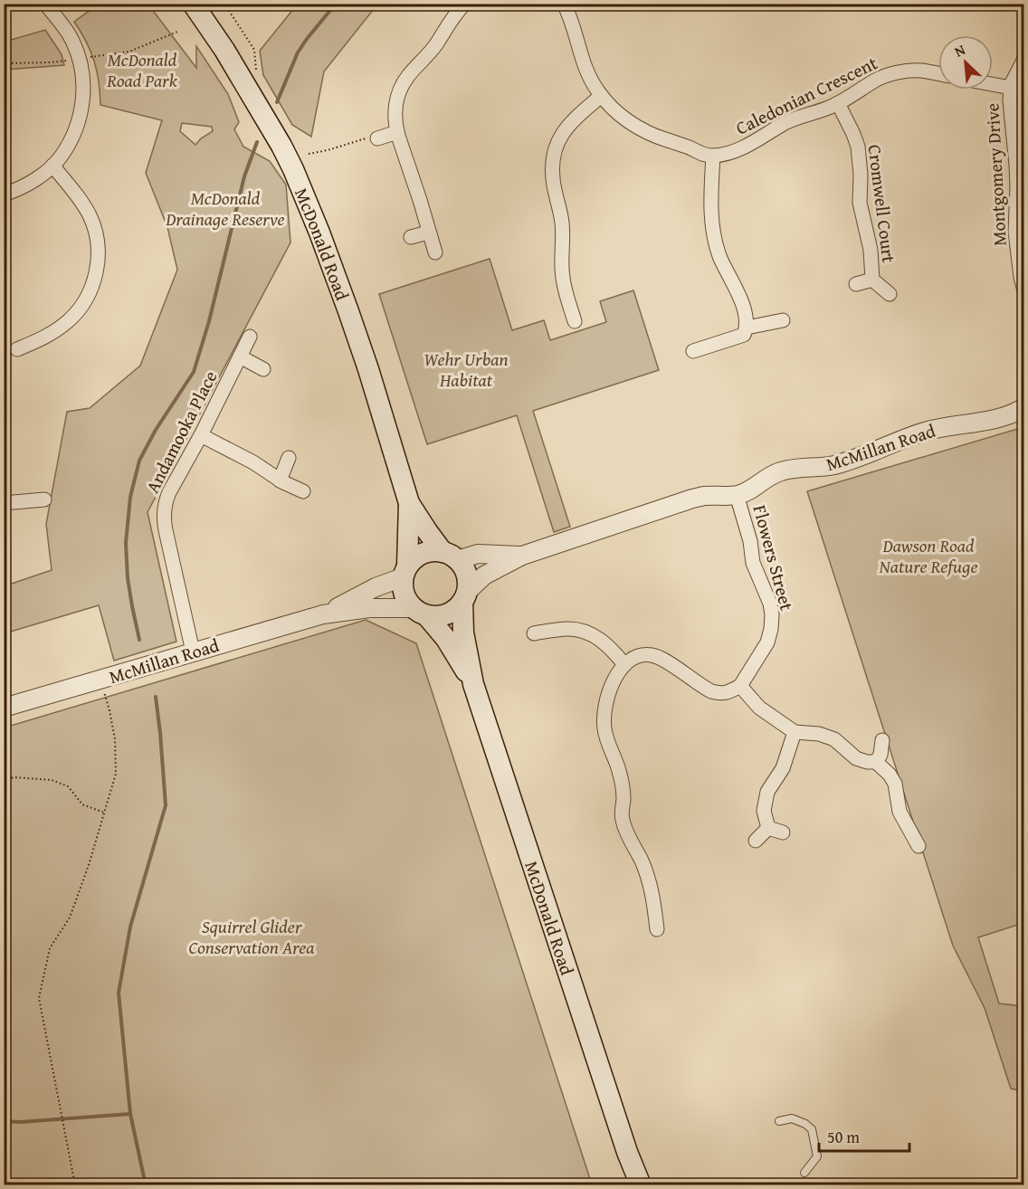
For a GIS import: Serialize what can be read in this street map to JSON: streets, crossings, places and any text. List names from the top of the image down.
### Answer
{
  "streets": {
    "main road": ["McDonald Road"],
    "street": [
      "Caledonian Crescent",
      "Montgomery Drive",
      "Cromwell Court",
      "Andamooka Place",
      "McMillan Road",
      "Flowers Street"
    ]
  },
  "crossings": [
    ["Caledonian Crescent", "Cromwell Court"],
    ["McDonald Road", "McMillan Road"],
    ["Andamooka Place", "McMillan Road"],
    ["McMillan Road", "Flowers Street"]
  ],
  "parks": [
    "McDonald Road Park",
    "McDonald Drainage Reserve",
    "Wehr Urban Habitat",
    "Dawson Road Nature Refuge",
    "Squirrel Glider Conservation Area"
  ],
  "scale_bar": "50 m",
  "north": "top left"
}
